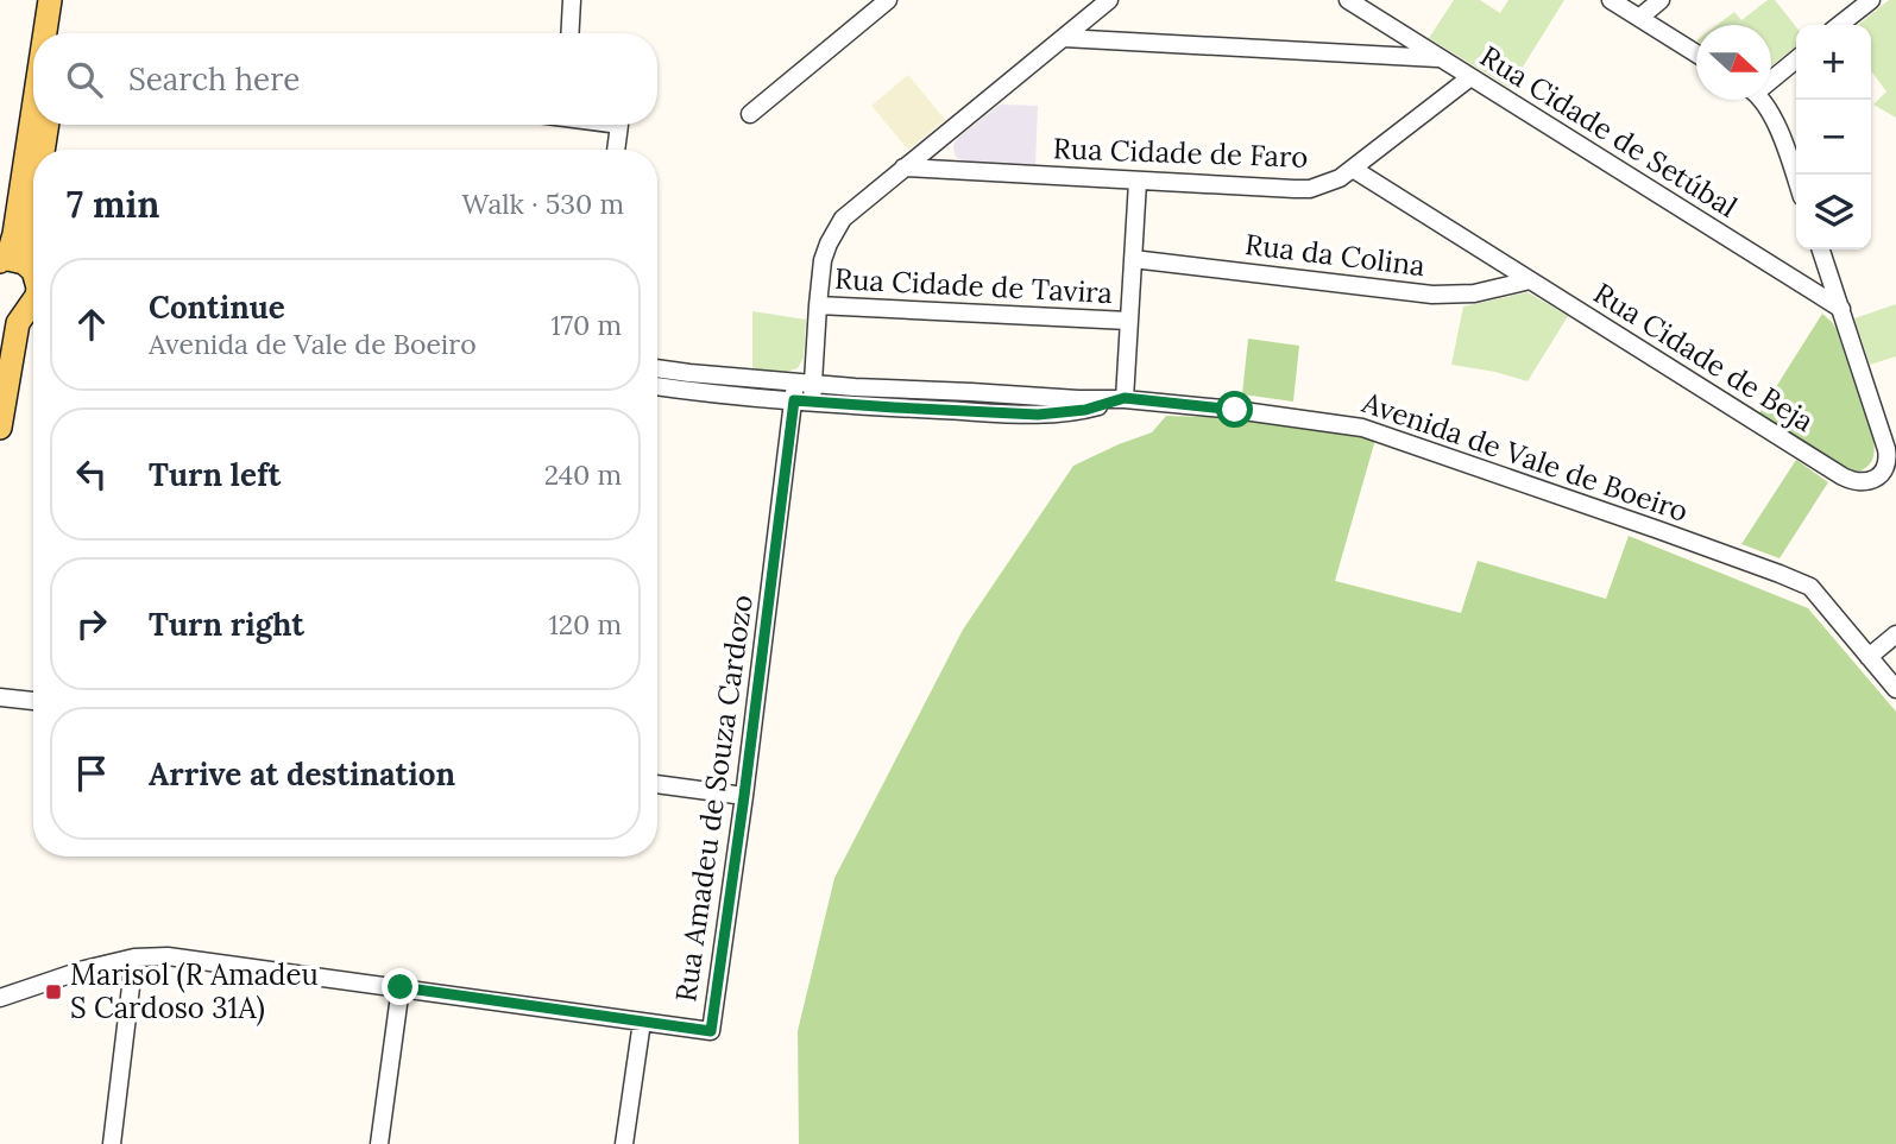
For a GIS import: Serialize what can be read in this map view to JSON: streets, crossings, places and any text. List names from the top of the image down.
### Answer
{
  "streets": {
    "street": [
      "Rua Cidade de Setúbal",
      "Rua Cidade de Faro",
      "Rua da Colina",
      "Rua Cidade de Tavira",
      "Rua Cidade de Beja",
      "Avenida de Vale de Boeiro",
      "Rua Amadeu de Souza Cardozo"
    ]
  },
  "crossings": [
    ["Rua Cidade de Setúbal", "Rua Cidade de Faro"],
    ["Rua Cidade de Setúbal", "Rua Cidade de Beja"],
    ["Rua Cidade de Faro", "Rua Cidade de Beja"],
    ["Rua Cidade de Faro", "Rua Amadeu de Souza Cardozo"],
    ["Rua da Colina", "Rua Cidade de Beja"],
    ["Rua Cidade de Tavira", "Rua Amadeu de Souza Cardozo"],
    ["Avenida de Vale de Boeiro", "Rua Amadeu de Souza Cardozo"]
  ],
  "places": {
    "transit": ["Marisol (R Amadeu S Cardoso 31A)"]
  },
  "north": "right",
  "page": {
    "map_buttons": ["+", "−"],
    "search": "Search here",
    "heading": ["7 min", "Walk · 530 m"],
    "list": [
      ["Continue", "Avenida de Vale de Boeiro", "170 m"],
      ["Turn left", "240 m"],
      ["Turn right", "120 m"],
      "Arrive at destination"
    ]
  }
}
